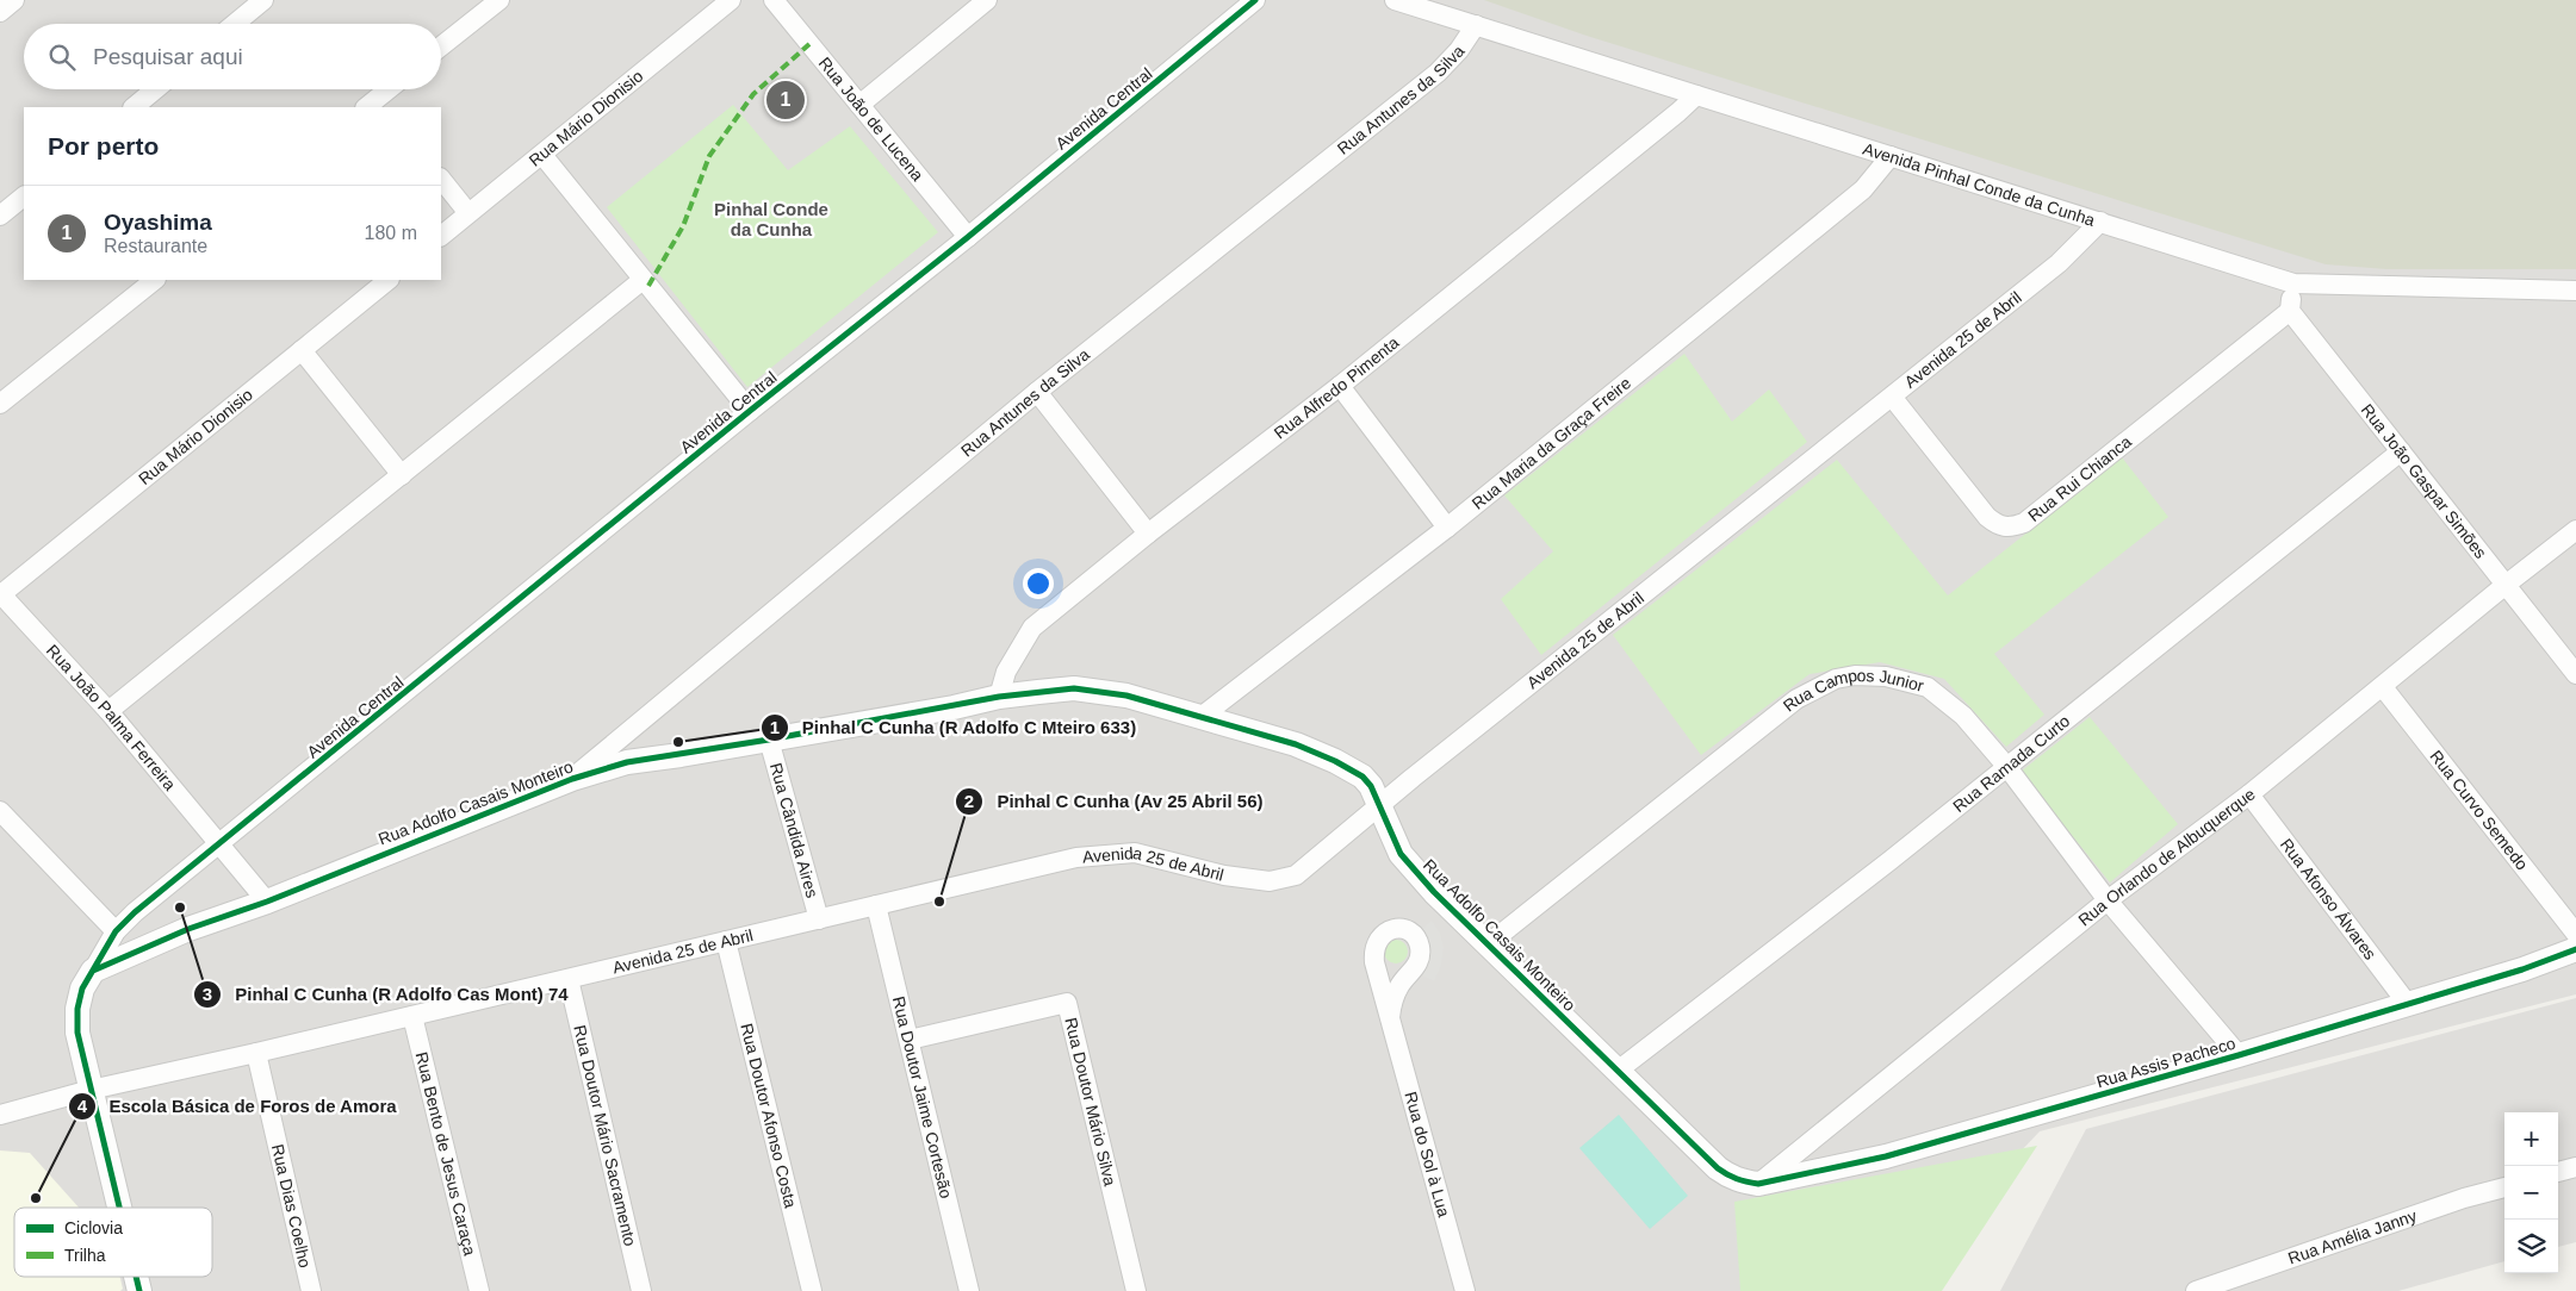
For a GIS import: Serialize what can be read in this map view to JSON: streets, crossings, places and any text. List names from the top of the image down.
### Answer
{
  "streets": {
    "street": [
      "Rua Antunes da Silva",
      "Avenida Central",
      "Rua João de Lucena",
      "Rua Mário Dionisio",
      "Avenida Pinhal Conde da Cunha",
      "Avenida 25 de Abril",
      "Rua Alfredo Pimenta",
      "Rua Maria da Graça Freire",
      "Rua Rui Chianca",
      "Rua João Gaspar Simões",
      "Rua Campos Junior",
      "Rua João Palma Ferreira",
      "Rua Ramada Curto",
      "Rua Adolfo Casais Monteiro",
      "Rua Curvo Semedo",
      "Rua Cândida Aires",
      "Rua Orlando de Albuquerque",
      "Rua Afonso Álvares",
      "Rua Assis Pacheco",
      "Rua Doutor Jaime Cortesão",
      "Rua Doutor Mário Silva",
      "Rua Doutor Afonso Costa",
      "Rua Doutor Mário Sacramento",
      "Rua Bento de Jesus Caraça",
      "Rua do Sol à Lua",
      "Rua Dias Coelho",
      "Rua Amélia Janny"
    ]
  },
  "crossings": [
    ["Rua Antunes da Silva", "Avenida Pinhal Conde da Cunha"],
    ["Rua Antunes da Silva", "Rua Adolfo Casais Monteiro"],
    ["Avenida Central", "Rua João de Lucena"],
    ["Avenida Central", "Rua João Palma Ferreira"],
    ["Avenida Central", "Rua Adolfo Casais Monteiro"],
    ["Rua Mário Dionisio", "Rua João Palma Ferreira"],
    ["Avenida Pinhal Conde da Cunha", "Avenida 25 de Abril"],
    ["Avenida Pinhal Conde da Cunha", "Rua Alfredo Pimenta"],
    ["Avenida Pinhal Conde da Cunha", "Rua Maria da Graça Freire"],
    ["Avenida 25 de Abril", "Rua Rui Chianca"],
    ["Avenida 25 de Abril", "Rua Adolfo Casais Monteiro"],
    ["Avenida 25 de Abril", "Rua Cândida Aires"],
    ["Avenida 25 de Abril", "Rua Doutor Jaime Cortesão"],
    ["Avenida 25 de Abril", "Rua Doutor Afonso Costa"],
    ["Avenida 25 de Abril", "Rua Doutor Mário Sacramento"],
    ["Avenida 25 de Abril", "Rua Bento de Jesus Caraça"],
    ["Avenida 25 de Abril", "Rua Dias Coelho"],
    ["Rua Alfredo Pimenta", "Rua Adolfo Casais Monteiro"],
    ["Rua Maria da Graça Freire", "Rua Adolfo Casais Monteiro"],
    ["Rua Rui Chianca", "Rua João Gaspar Simões"],
    ["Rua João Gaspar Simões", "Rua Ramada Curto"],
    ["Rua João Gaspar Simões", "Rua Orlando de Albuquerque"],
    ["Rua Campos Junior", "Rua Ramada Curto"],
    ["Rua Campos Junior", "Rua Adolfo Casais Monteiro"],
    ["Rua Campos Junior", "Rua Orlando de Albuquerque"],
    ["Rua Campos Junior", "Rua Assis Pacheco"],
    ["Rua João Palma Ferreira", "Rua Adolfo Casais Monteiro"],
    ["Rua Ramada Curto", "Rua Adolfo Casais Monteiro"],
    ["Rua Adolfo Casais Monteiro", "Rua Cândida Aires"],
    ["Rua Adolfo Casais Monteiro", "Rua Orlando de Albuquerque"],
    ["Rua Adolfo Casais Monteiro", "Rua Assis Pacheco"],
    ["Rua Curvo Semedo", "Rua Orlando de Albuquerque"],
    ["Rua Orlando de Albuquerque", "Rua Afonso Álvares"],
    ["Rua Orlando de Albuquerque", "Rua Assis Pacheco"],
    ["Rua Afonso Álvares", "Rua Assis Pacheco"],
    ["Rua Doutor Jaime Cortesão", "Rua Doutor Mário Silva"]
  ],
  "districts": ["Pinhal Conde da Cunha"],
  "places": [
    "Pinhal C Cunha (R Adolfo C Mteiro 633)",
    "Pinhal C Cunha (Av 25 Abril 56)",
    "Pinhal C Cunha (R Adolfo Cas Mont) 74",
    "Escola Básica de Foros de Amora"
  ],
  "legend": ["Ciclovia", "Trilha"],
  "page": {
    "search": "Pesquisar aqui",
    "pins": "1",
    "heading": "Por perto",
    "list": [
      {
        "mark": "1",
        "name": "Oyashima",
        "note": "Restaurante",
        "value": "180 m"
      }
    ],
    "map_buttons": ["+", "−"]
  }
}
